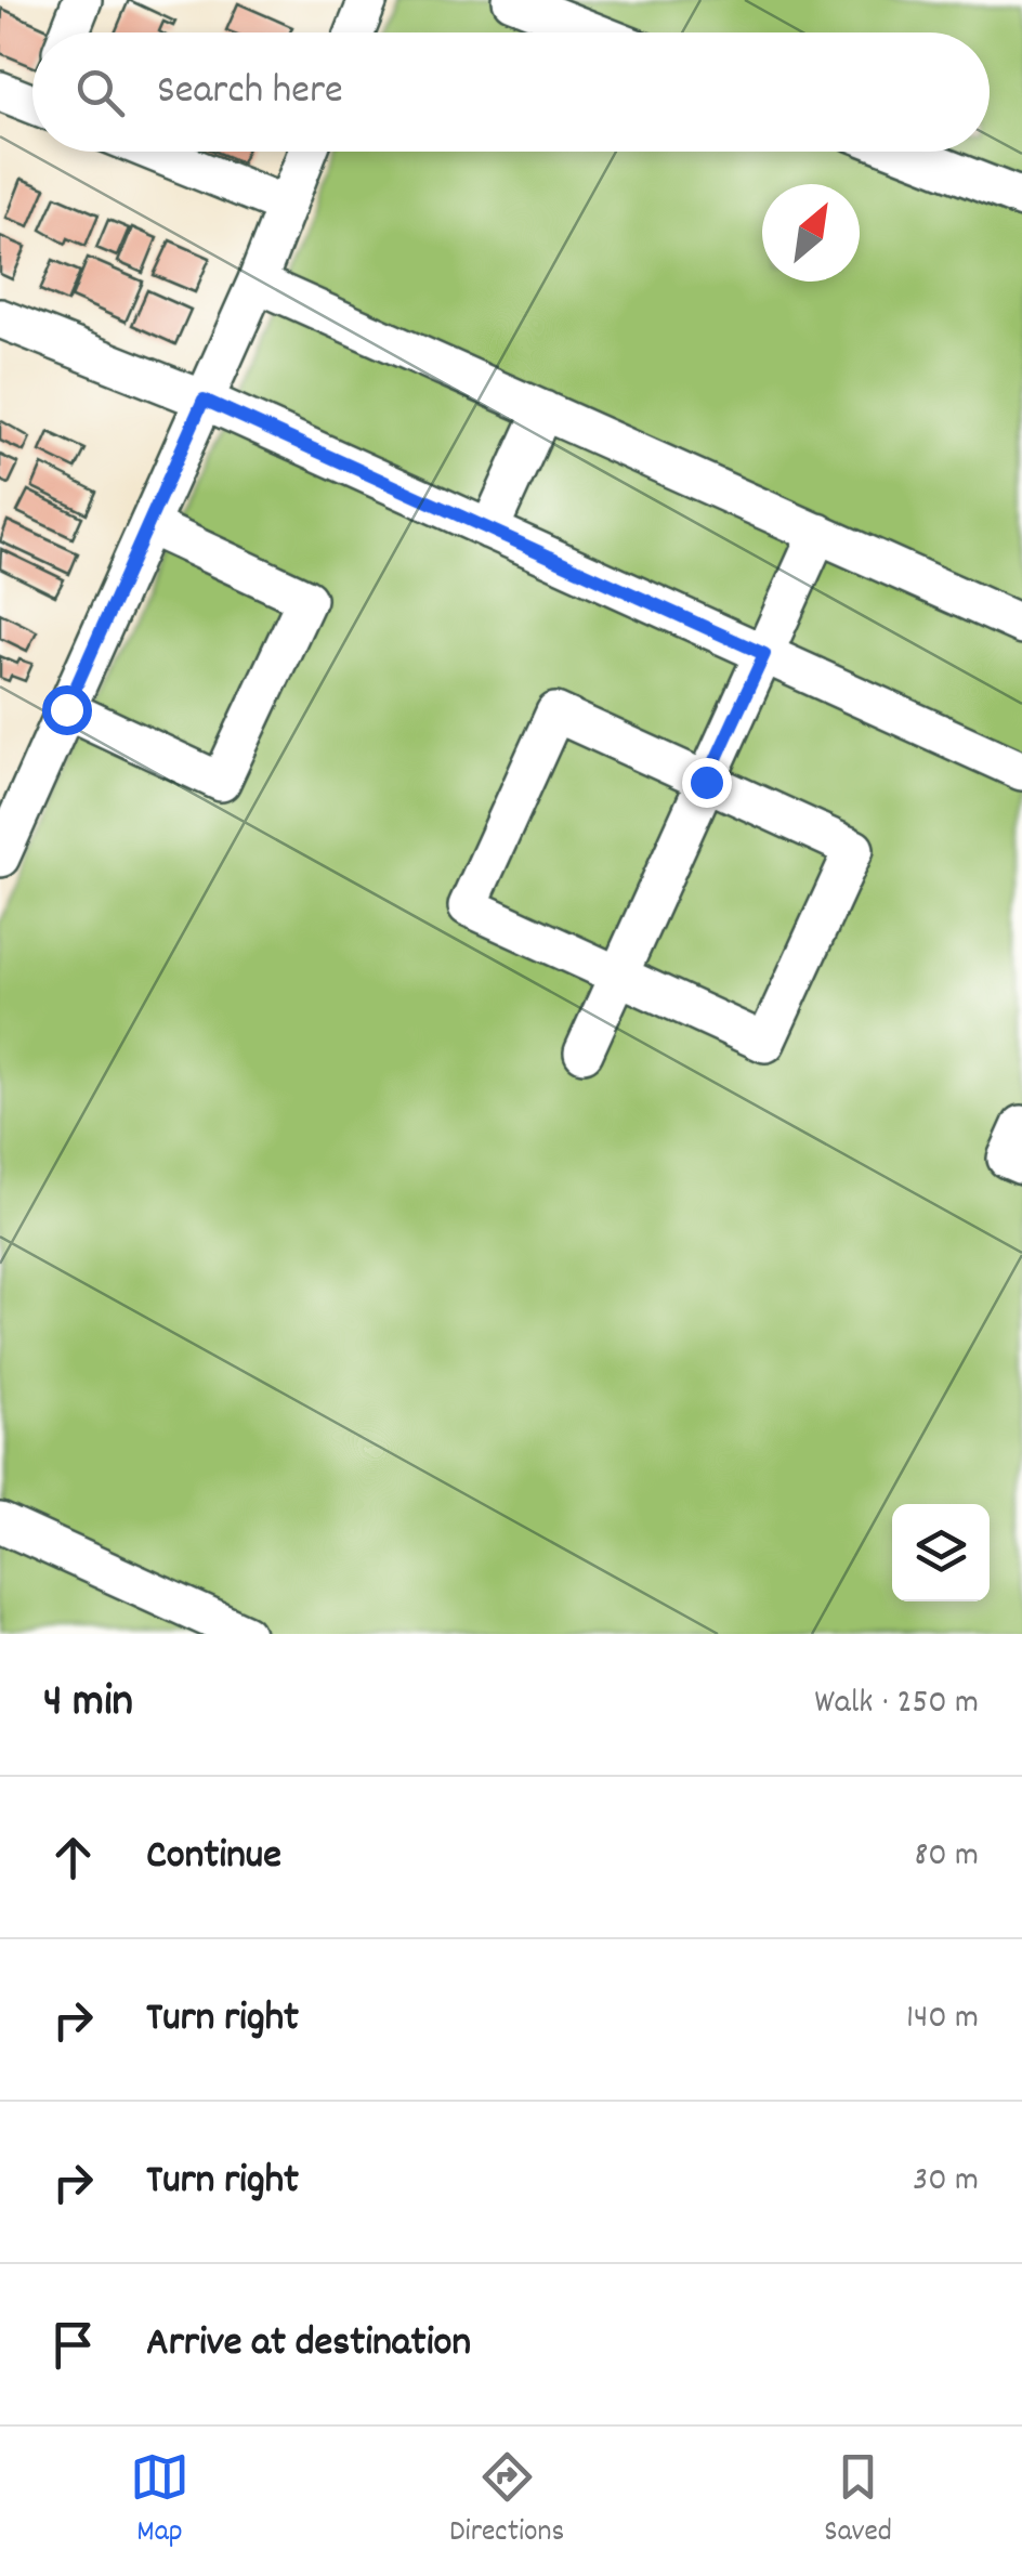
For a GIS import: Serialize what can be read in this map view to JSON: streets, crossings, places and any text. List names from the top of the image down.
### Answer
{
  "north": "top right",
  "page": {
    "search": "Search here",
    "heading": ["4 min", "Walk · 250 m"],
    "list": [
      ["Continue", "80 m"],
      ["Turn right", "140 m"],
      ["Turn right", "30 m"],
      "Arrive at destination"
    ],
    "nav": ["Map", "Directions", "Saved"]
  }
}
